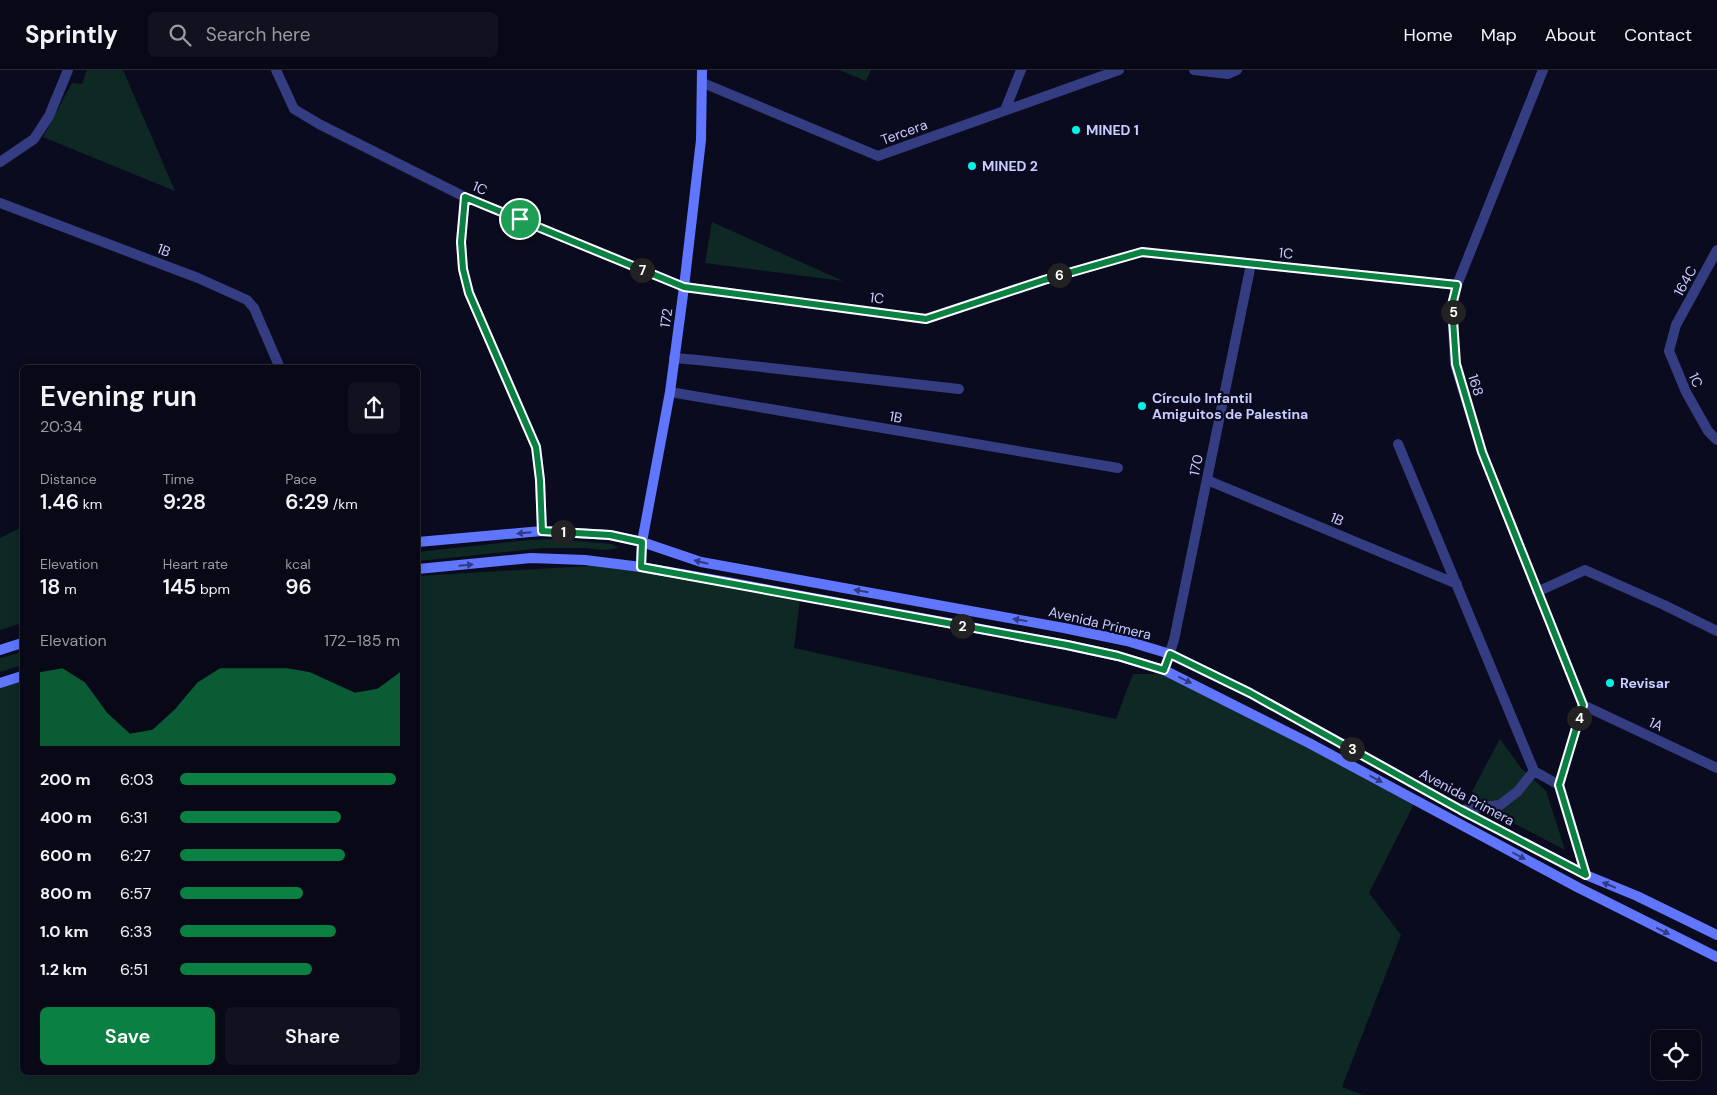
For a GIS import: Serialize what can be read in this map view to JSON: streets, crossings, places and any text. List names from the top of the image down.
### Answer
{
  "streets": {
    "street": [
      "Tercera",
      "1C",
      "1B",
      "164C",
      "172",
      "168",
      "170",
      "Avenida Primera",
      "1A"
    ]
  },
  "crossings": [
    ["Tercera", "172"],
    ["1C", "164C"],
    ["1C", "172"],
    ["1C", "168"],
    ["1C", "170"],
    ["1B", "172"],
    ["1B", "170"],
    ["172", "Avenida Primera"],
    ["168", "1A"],
    ["170", "Avenida Primera"]
  ],
  "places": [
    "MINED 1",
    "MINED 2",
    "Círculo Infantil Amiguitos de Palestina",
    "Revisar"
  ],
  "page": {
    "header": "Sprintly",
    "search": "Search here",
    "nav": [
      "Home",
      "Map",
      "About",
      "Contact"
    ],
    "pins": [
      "7",
      "6",
      "5",
      "1",
      "2",
      "4",
      "3"
    ],
    "heading": ["Evening run", "20:34"],
    "stats": [
      ["Distance", "1.46 km"],
      ["Time", "9:28"],
      ["Pace", "6:29 /km"],
      ["Elevation", "18 m"],
      ["Heart rate", "145 bpm"],
      ["kcal", "96"]
    ],
    "chart": ["Elevation", "172–185 m"],
    "list": [
      {
        "name": "200 m",
        "note": "6:03"
      },
      {
        "name": "400 m",
        "note": "6:31"
      },
      {
        "name": "600 m",
        "note": "6:27"
      },
      {
        "name": "800 m",
        "note": "6:57"
      },
      {
        "name": "1.0 km",
        "note": "6:33"
      },
      {
        "name": "1.2 km",
        "note": "6:51"
      }
    ],
    "buttons": ["Save", "Share"]
  }
}
